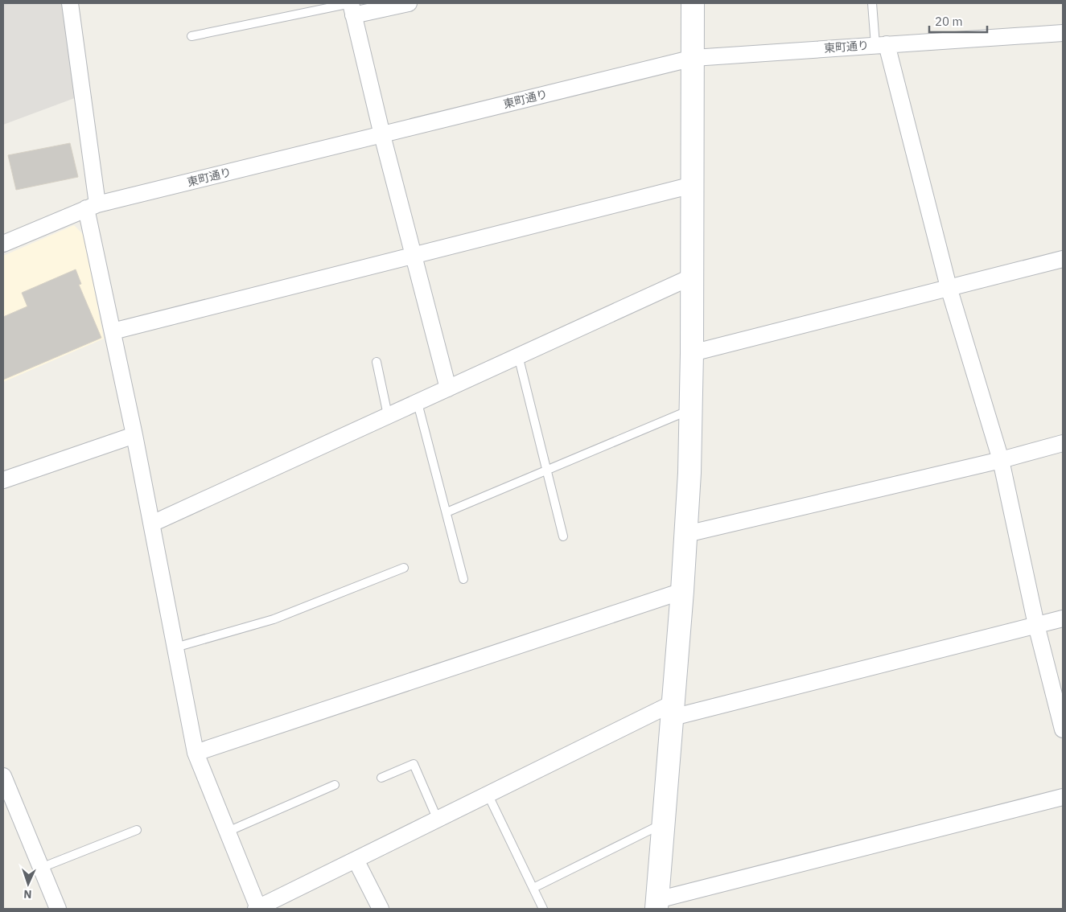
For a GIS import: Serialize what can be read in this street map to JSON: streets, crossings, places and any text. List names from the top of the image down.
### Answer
{
  "streets": {
    "street": ["東町通り"]
  },
  "scale_bar": "20 m",
  "north": "bottom"
}
